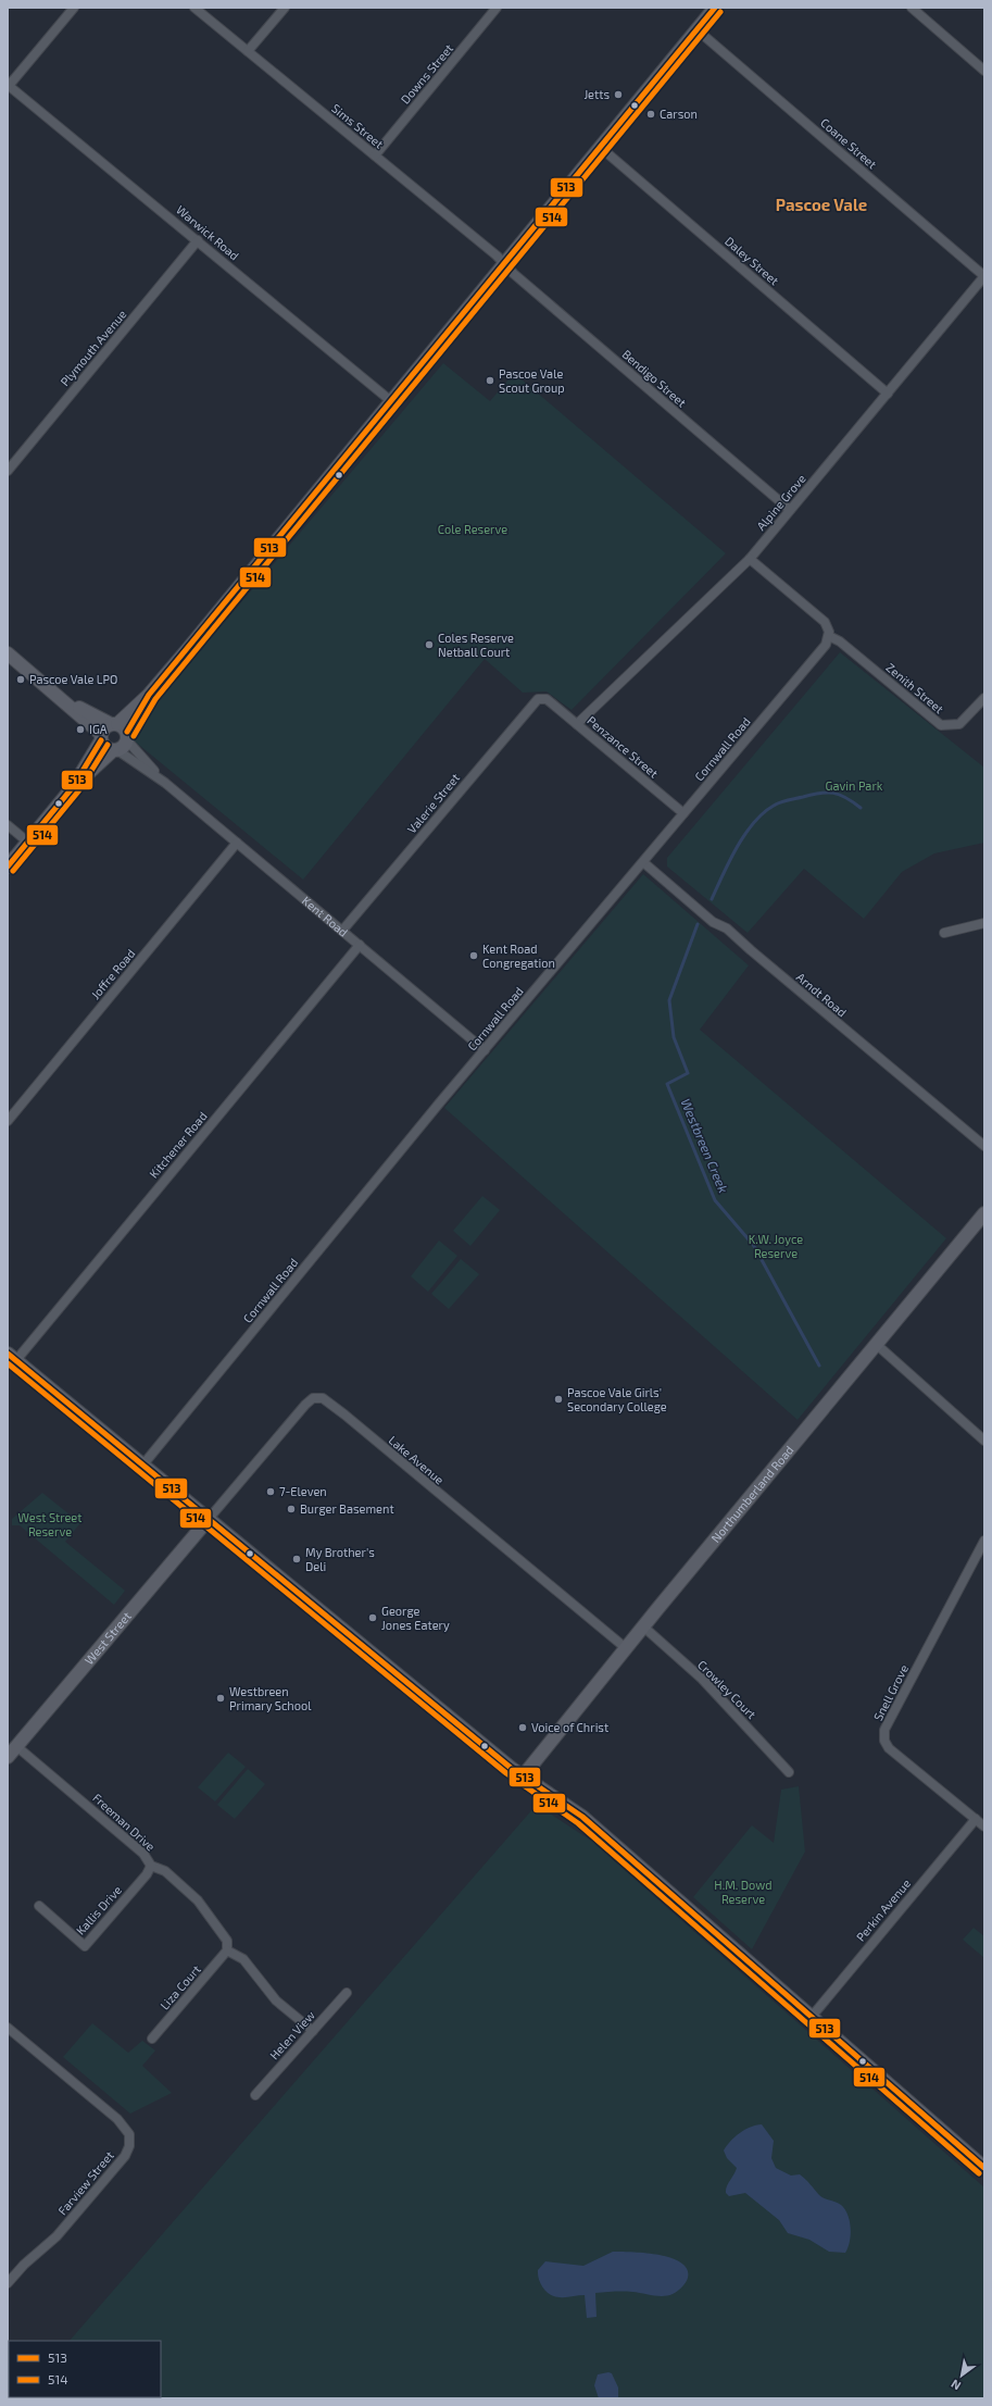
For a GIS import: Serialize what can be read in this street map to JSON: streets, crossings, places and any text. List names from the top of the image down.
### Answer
{
  "streets": {
    "main road": ["Kent Road", "Northumberland Road", "West Street"],
    "street": [
      "Downs Street",
      "Sims Street",
      "Coane Street",
      "Warwick Road",
      "Daley Street",
      "Plymouth Avenue",
      "Bendigo Street",
      "Alpine Grove",
      "Zenith Street",
      "Penzance Street",
      "Cornwall Road",
      "Valerie Street",
      "Joffre Road",
      "Arndt Road",
      "Kitchener Road",
      "Lake Avenue",
      "Crowley Court",
      "Snell Grove",
      "Freeman Drive",
      "Kallis Drive",
      "Perkin Avenue",
      "Liza Court",
      "Helen View",
      "Farview Street"
    ]
  },
  "crossings": [
    ["Downs Street", "Sims Street"],
    ["Sims Street", "Bendigo Street"],
    ["Coane Street", "Alpine Grove"],
    ["Warwick Road", "Plymouth Avenue"],
    ["Daley Street", "Alpine Grove"],
    ["Bendigo Street", "Alpine Grove"],
    ["Alpine Grove", "Penzance Street"],
    ["Zenith Street", "Cornwall Road"],
    ["Penzance Street", "Cornwall Road"],
    ["Penzance Street", "Valerie Street"],
    ["Cornwall Road", "Kent Road"],
    ["Cornwall Road", "Arndt Road"],
    ["Valerie Street", "Kent Road"],
    ["Kent Road", "Joffre Road"],
    ["Kent Road", "Kitchener Road"],
    ["Lake Avenue", "Northumberland Road"],
    ["Lake Avenue", "West Street"],
    ["Northumberland Road", "Crowley Court"],
    ["West Street", "Freeman Drive"],
    ["Snell Grove", "Perkin Avenue"],
    ["Freeman Drive", "Kallis Drive"],
    ["Freeman Drive", "Liza Court"]
  ],
  "districts": ["Pascoe Vale"],
  "water": ["Westbreen Creek"],
  "parks": [
    "Cole Reserve",
    "Gavin Park",
    "K.W. Joyce Reserve",
    "West Street Reserve",
    "H.M. Dowd Reserve"
  ],
  "places": [
    "Jetts",
    "Carson",
    "Pascoe Vale Scout Group",
    "Coles Reserve Netball Court",
    "Pascoe Vale LPO",
    "IGA",
    "Kent Road Congregation",
    "Pascoe Vale Girls' Secondary College",
    "7-Eleven",
    "Burger Basement",
    "My Brother's Deli",
    "George Jones Eatery",
    "Westbreen Primary School",
    "Voice of Christ"
  ],
  "lines": ["transit line 513", "transit line 514"],
  "legend": ["513", "514"],
  "north": "bottom left"
}
